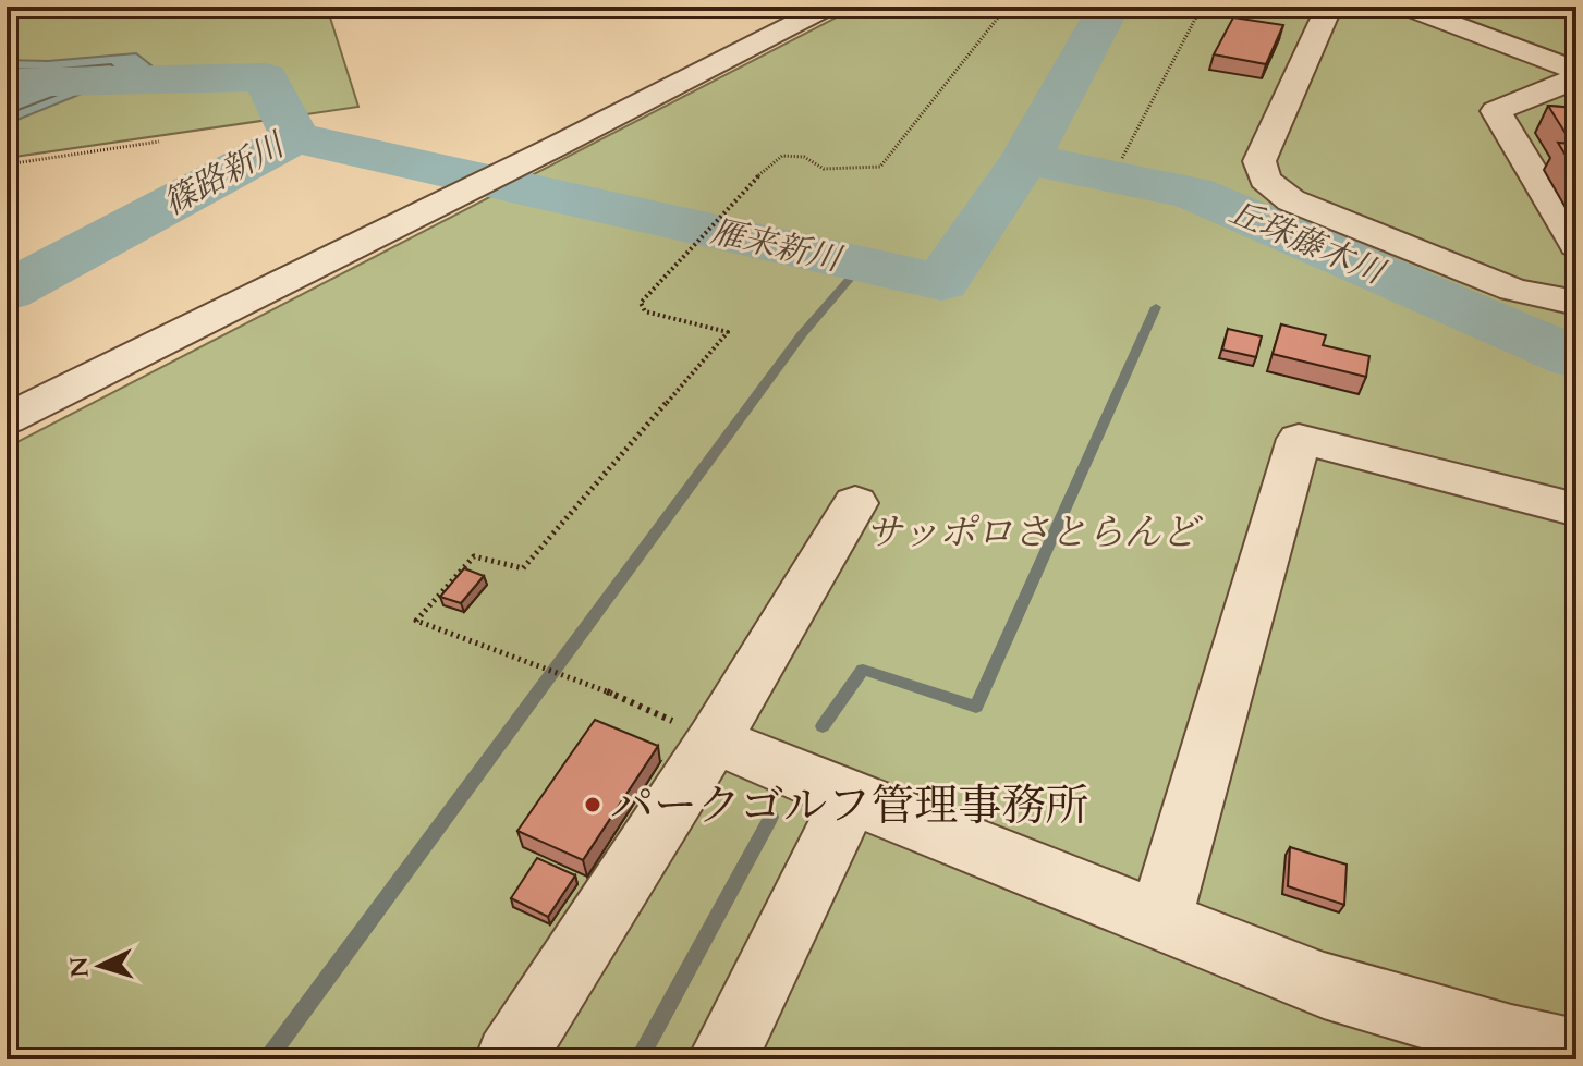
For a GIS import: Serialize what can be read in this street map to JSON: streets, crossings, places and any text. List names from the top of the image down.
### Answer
{
  "water": ["篠路新川", "丘珠藤木川", "雁来新川"],
  "parks": ["サッポロさとらんど"],
  "places": ["パークゴルフ管理事務所"],
  "north": "left"
}
